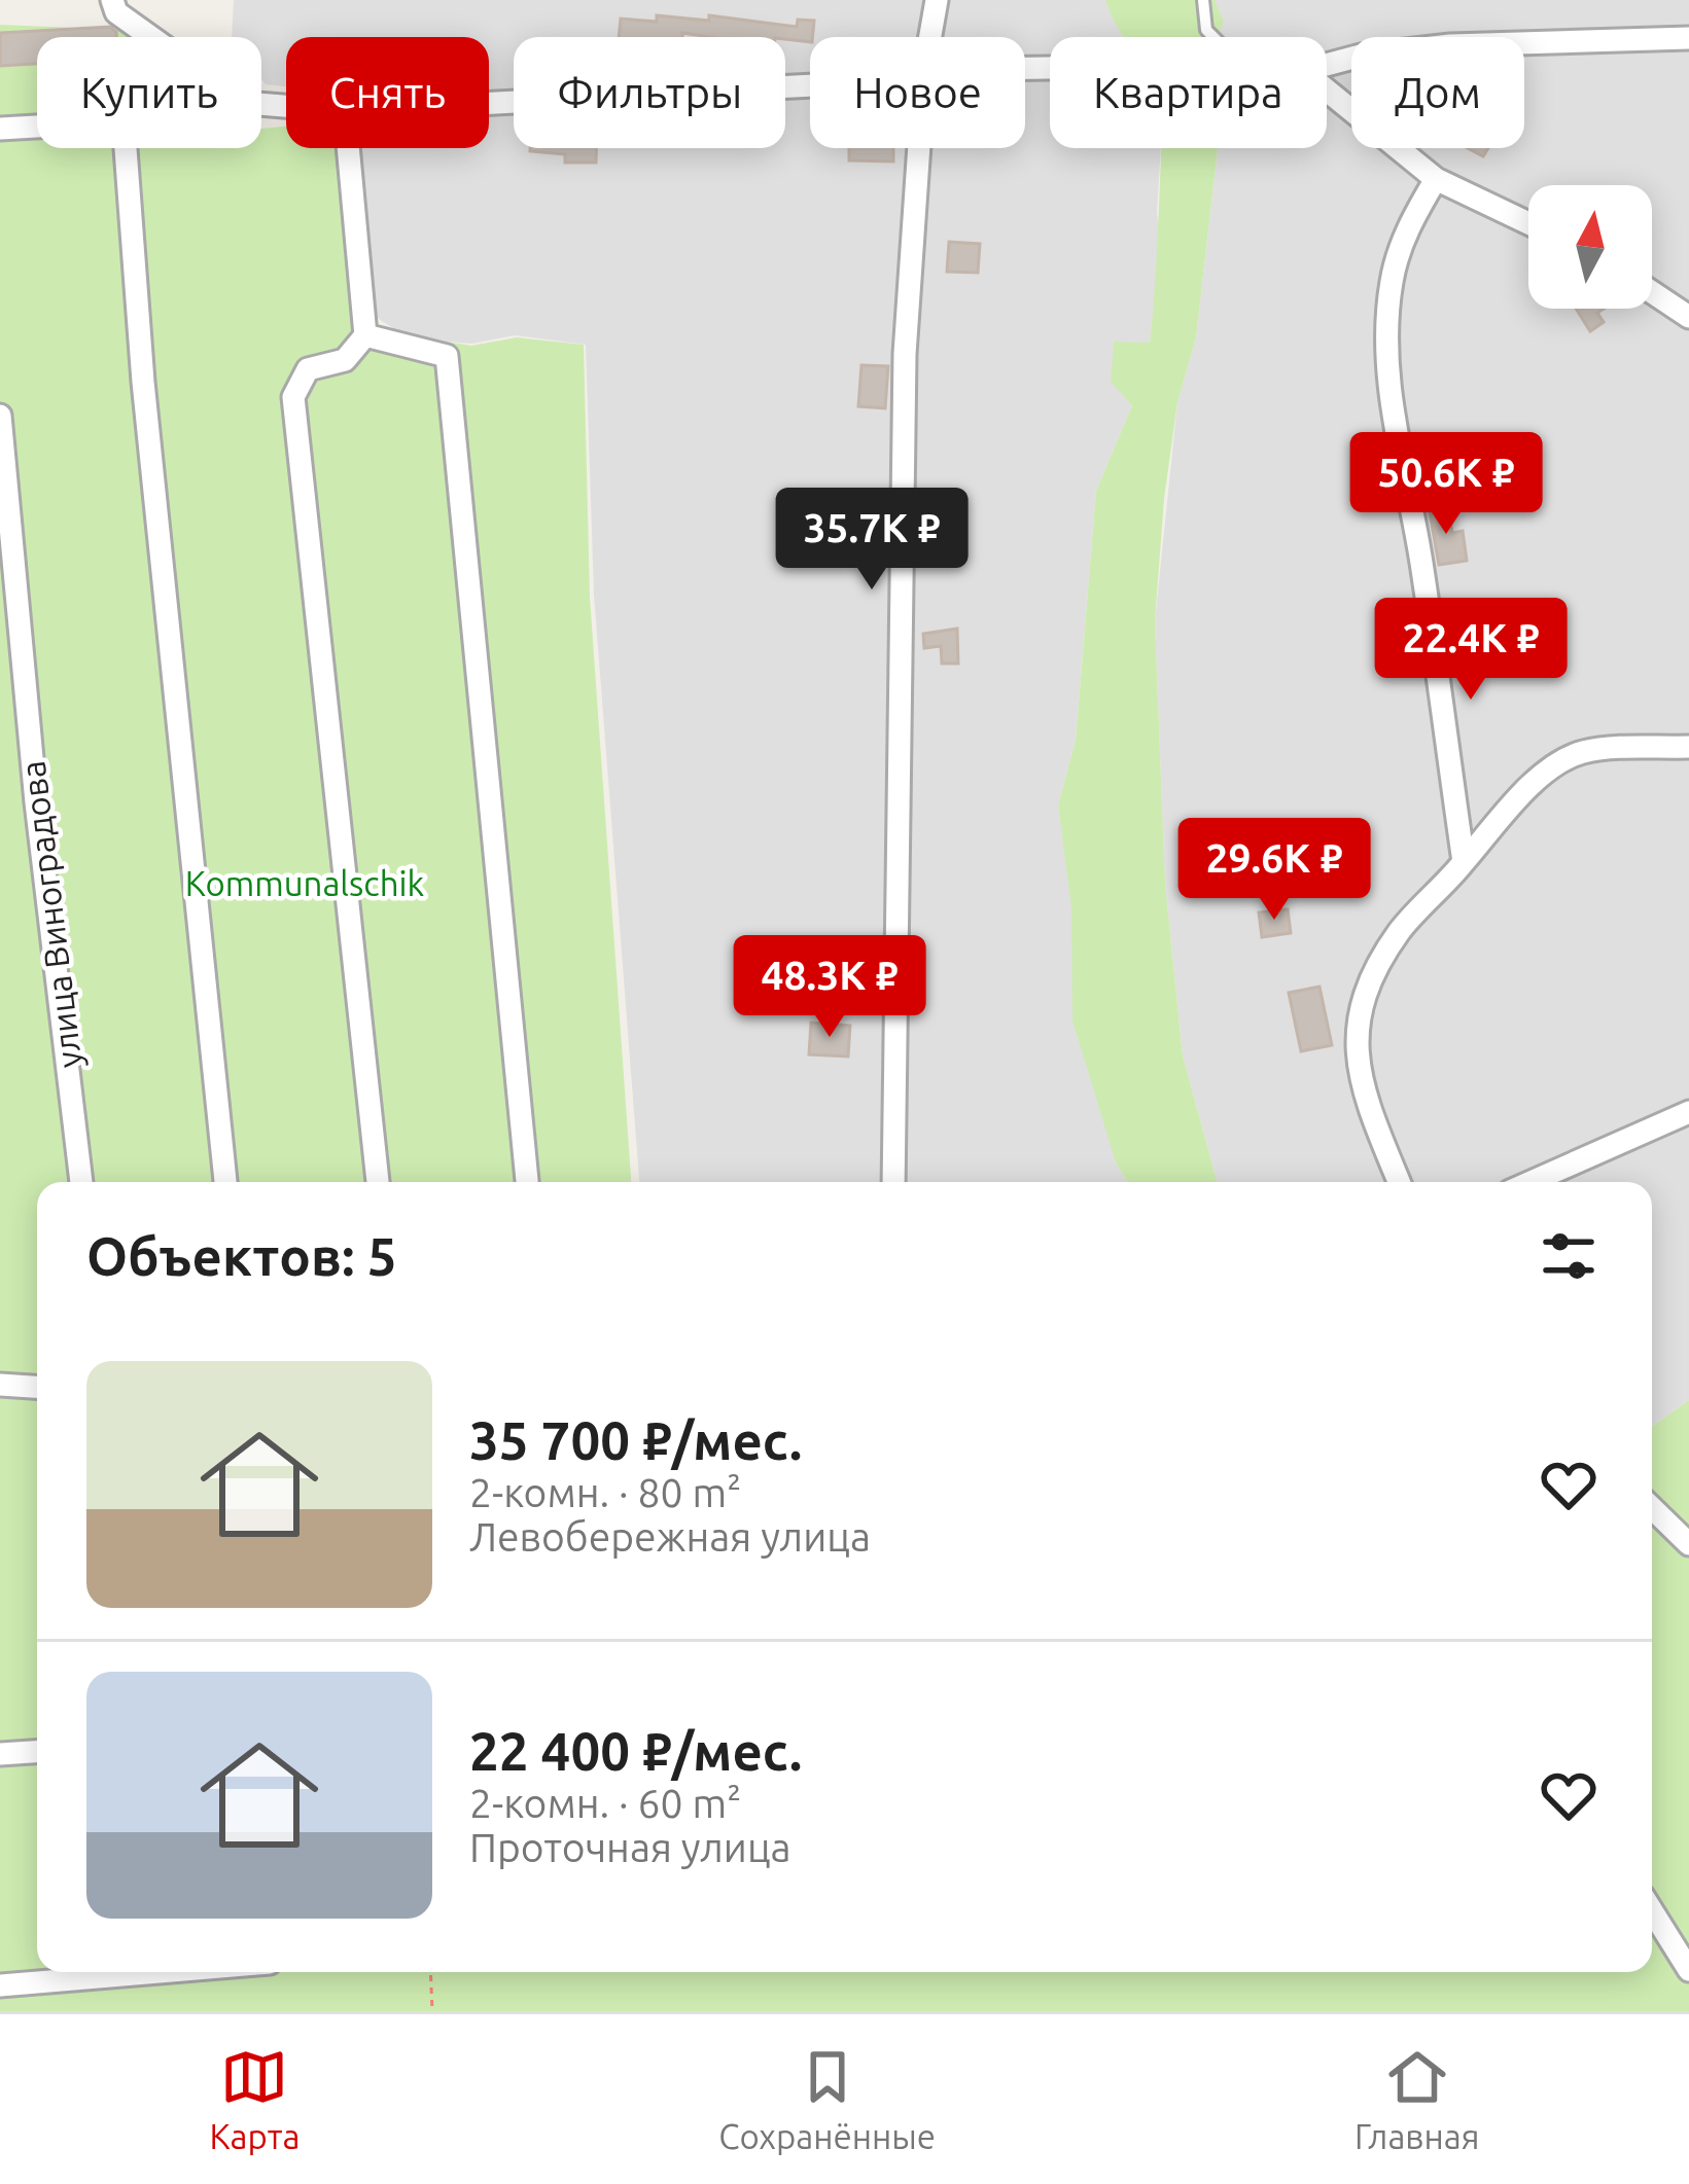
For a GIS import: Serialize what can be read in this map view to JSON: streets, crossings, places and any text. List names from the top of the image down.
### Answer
{
  "streets": {
    "street": ["улица Виноградова"]
  },
  "parks": ["Kommunalschik"],
  "north": "top",
  "page": {
    "chip": [
      "Купить",
      "Снять",
      "Фильтры",
      "Новое",
      "Квартира",
      "Дом"
    ],
    "price": [
      "50.6K ₽",
      "35.7K ₽",
      "22.4K ₽",
      "29.6K ₽",
      "48.3K ₽"
    ],
    "heading": "Объектов: 5",
    "list": [
      {
        "name": "35 700 ₽/мес.",
        "note": "2-комн. · 80 m² · Левобережная улица"
      },
      {
        "name": "22 400 ₽/мес.",
        "note": "2-комн. · 60 m² · Проточная улица"
      }
    ],
    "tabs": ["Карта", "Сохранённые", "Главная"]
  }
}
